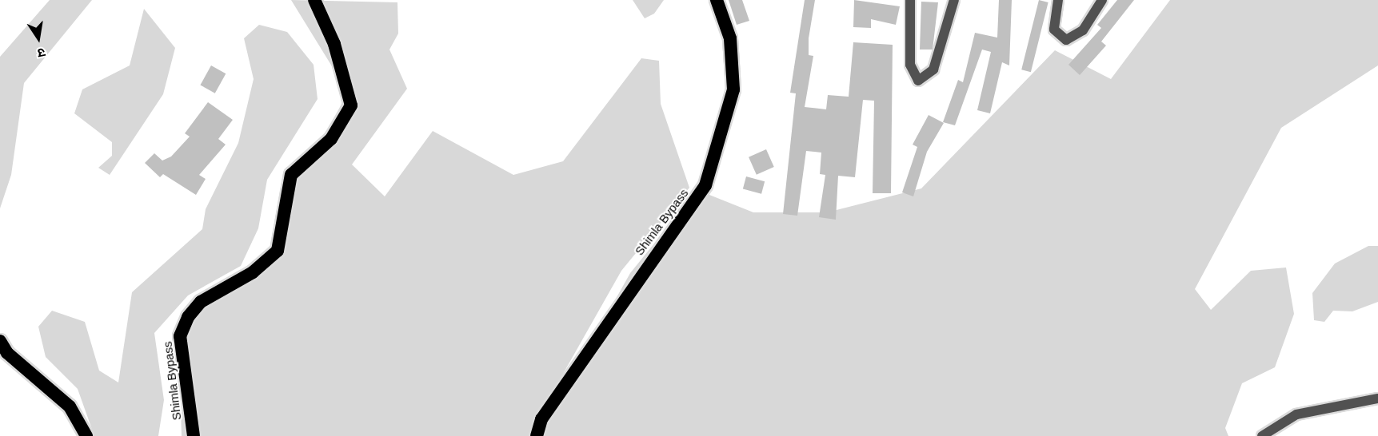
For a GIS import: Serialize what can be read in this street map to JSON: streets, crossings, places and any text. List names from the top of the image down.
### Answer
{
  "streets": {
    "highway": ["Shimla Bypass"]
  },
  "north": "bottom"
}
